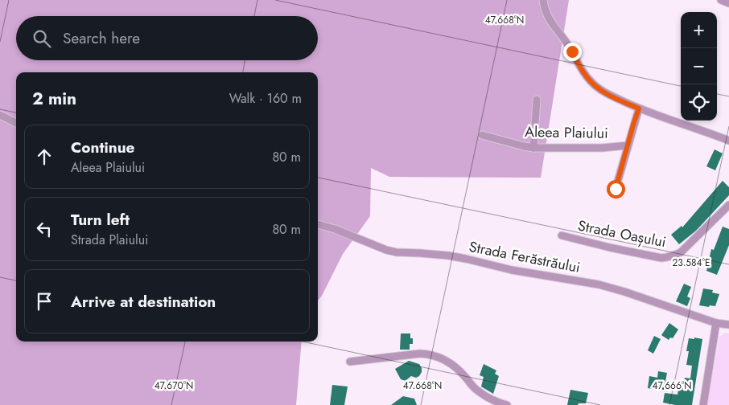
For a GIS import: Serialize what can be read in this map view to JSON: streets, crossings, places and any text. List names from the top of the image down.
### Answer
{
  "streets": {
    "street": ["Aleea Plaiului", "Strada Oașului", "Strada Ferăstrăului"]
  },
  "page": {
    "map_buttons": ["+", "−"],
    "search": "Search here",
    "heading": ["2 min", "Walk · 160 m"],
    "list": [
      ["Continue", "Aleea Plaiului", "80 m"],
      ["Turn left", "Strada Plaiului", "80 m"],
      "Arrive at destination"
    ]
  },
  "coordinates": [
    "47.668°N",
    "23.584°E",
    "47.670°N",
    "47.666°N"
  ]
}
